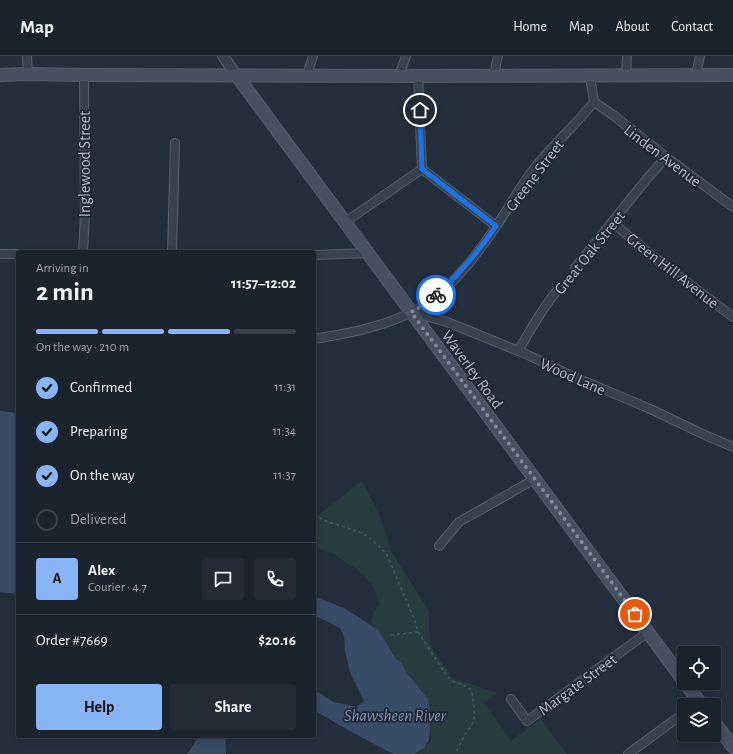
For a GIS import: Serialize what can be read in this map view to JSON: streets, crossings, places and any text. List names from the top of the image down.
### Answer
{
  "streets": {
    "main road": ["Waverley Road"],
    "street": [
      "Linden Avenue",
      "Inglewood Street",
      "Greene Street",
      "Great Oak Street",
      "Green Hill Avenue",
      "Wood Lane",
      "Margate Street"
    ]
  },
  "crossings": [
    ["Linden Avenue", "Greene Street"],
    ["Linden Avenue", "Great Oak Street"],
    ["Greene Street", "Waverley Road"],
    ["Greene Street", "Wood Lane"],
    ["Great Oak Street", "Green Hill Avenue"],
    ["Great Oak Street", "Wood Lane"],
    ["Waverley Road", "Wood Lane"],
    ["Waverley Road", "Margate Street"]
  ],
  "water": ["Shawsheen River"],
  "page": {
    "header": "Map",
    "nav": [
      "Home",
      "Map",
      "About",
      "Contact"
    ],
    "heading": ["2 min", "Arriving in", "11:57–12:02"],
    "panel": [
      "Alex",
      "Courier · 4.7",
      "Order #7669",
      "$20.16"
    ],
    "bar": "On the way · 210 m",
    "list": [
      ["Confirmed", "11:31"],
      ["Preparing", "11:34"],
      ["On the way", "11:37"],
      "Delivered"
    ],
    "round": "A",
    "buttons": ["Help", "Share"]
  }
}
